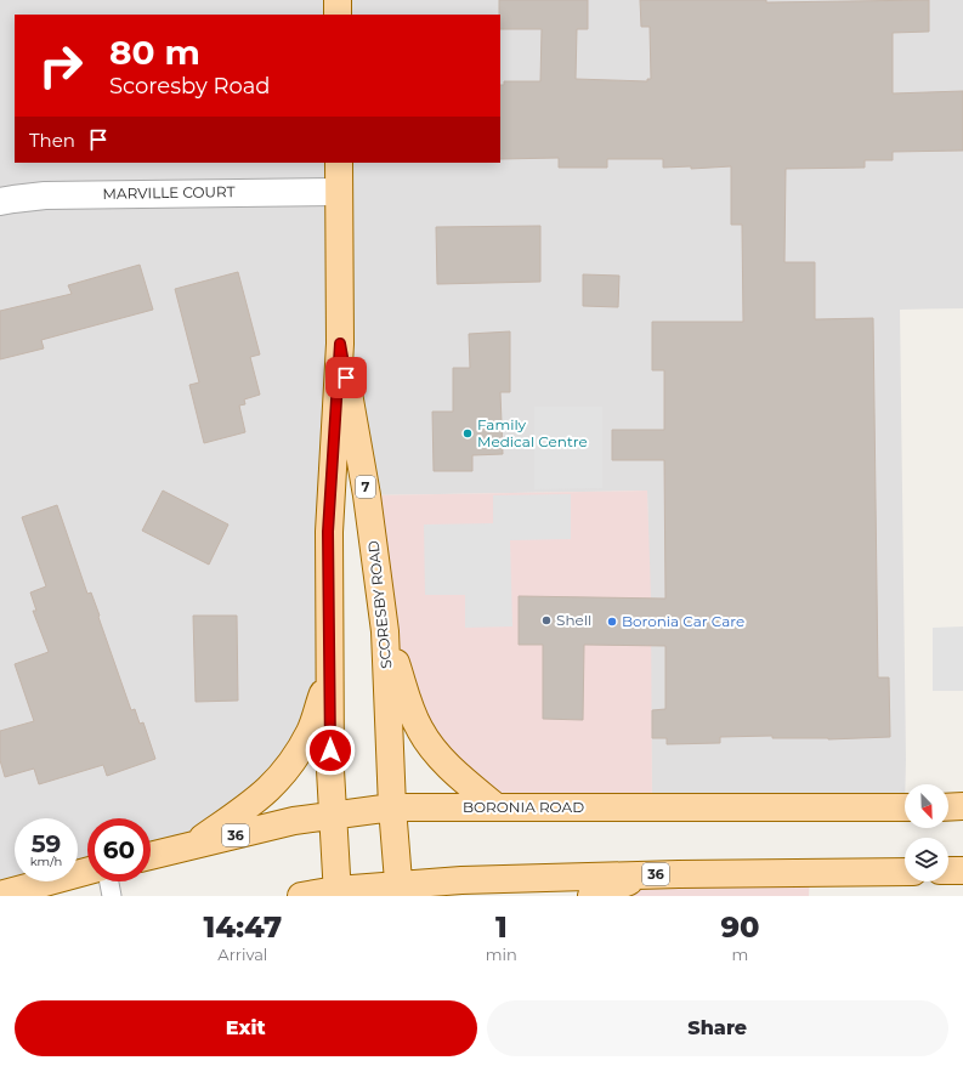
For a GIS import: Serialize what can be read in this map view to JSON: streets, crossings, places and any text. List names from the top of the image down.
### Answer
{
  "streets": {
    "main road": [
      "7",
      "SCORESBY ROAD",
      "BORONIA ROAD",
      "36"
    ],
    "street": ["MARVILLE COURT"]
  },
  "crossings": [
    ["MARVILLE COURT", "SCORESBY ROAD"],
    ["SCORESBY ROAD", "BORONIA ROAD"],
    ["SCORESBY ROAD", "36"]
  ],
  "places": ["Family Medical Centre", "Shell", "Boronia Car Care"],
  "north": "bottom right",
  "page": {
    "turn": ["80 m", "Scoresby Road"],
    "then": "Then",
    "speed": "59 km/h",
    "limit": "60",
    "eta": [
      "14:47",
      "Arrival",
      "1",
      "min",
      "90",
      "m"
    ],
    "buttons": ["Exit", "Share"]
  }
}
